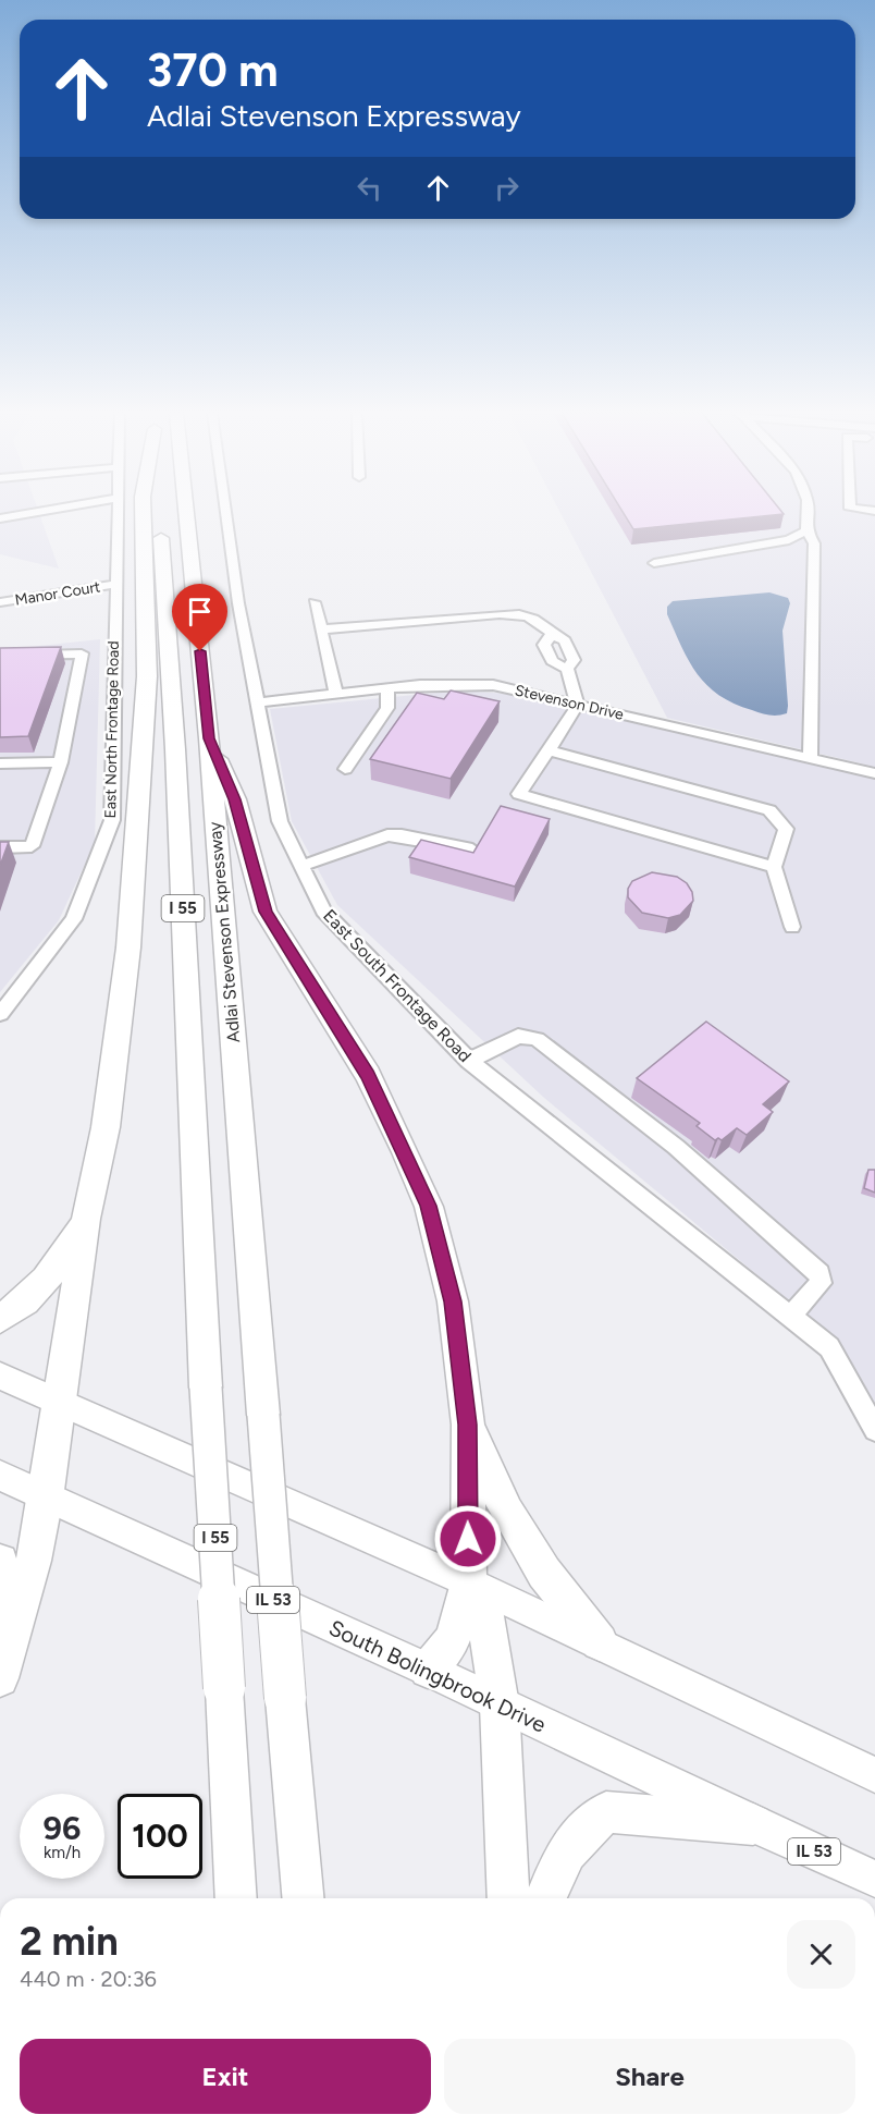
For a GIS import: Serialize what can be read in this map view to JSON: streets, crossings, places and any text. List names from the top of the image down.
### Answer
{
  "streets": {
    "highway": ["I 55", "Adlai Stevenson Expressway"],
    "main road": ["IL 53", "South Bolingbrook Drive"],
    "street": [
      "Manor Court",
      "Stevenson Drive",
      "East North Frontage Road",
      "East South Frontage Road"
    ]
  },
  "crossings": [
    ["Manor Court", "East North Frontage Road"],
    ["Stevenson Drive", "East South Frontage Road"]
  ],
  "page": {
    "turn": ["370 m", "Adlai Stevenson Expressway"],
    "speed": "96 km/h",
    "limit": "100",
    "heading": ["2 min", "440 m · 20:36"],
    "buttons": ["Exit", "Share"]
  }
}
